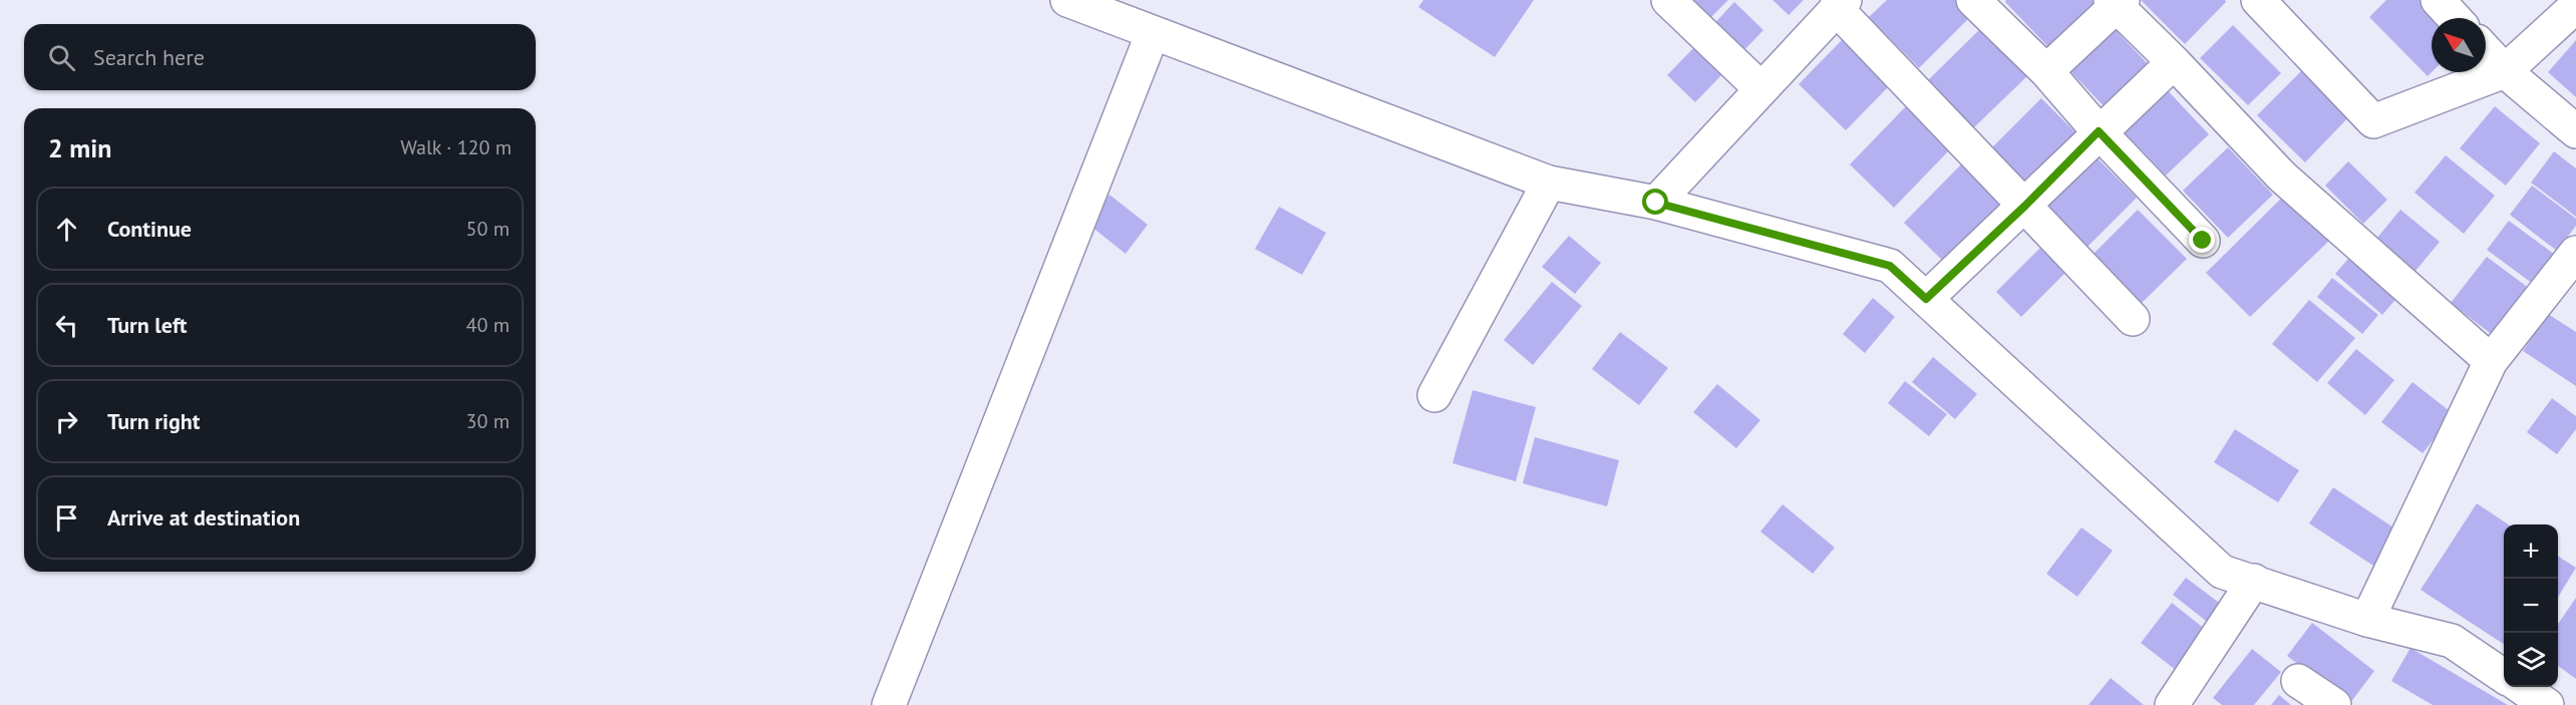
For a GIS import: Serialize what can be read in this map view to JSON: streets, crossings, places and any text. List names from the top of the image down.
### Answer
{
  "north": "top left",
  "page": {
    "search": "Search here",
    "heading": ["2 min", "Walk · 120 m"],
    "list": [
      ["Continue", "50 m"],
      ["Turn left", "40 m"],
      ["Turn right", "30 m"],
      "Arrive at destination"
    ],
    "map_buttons": ["+", "−"]
  }
}
